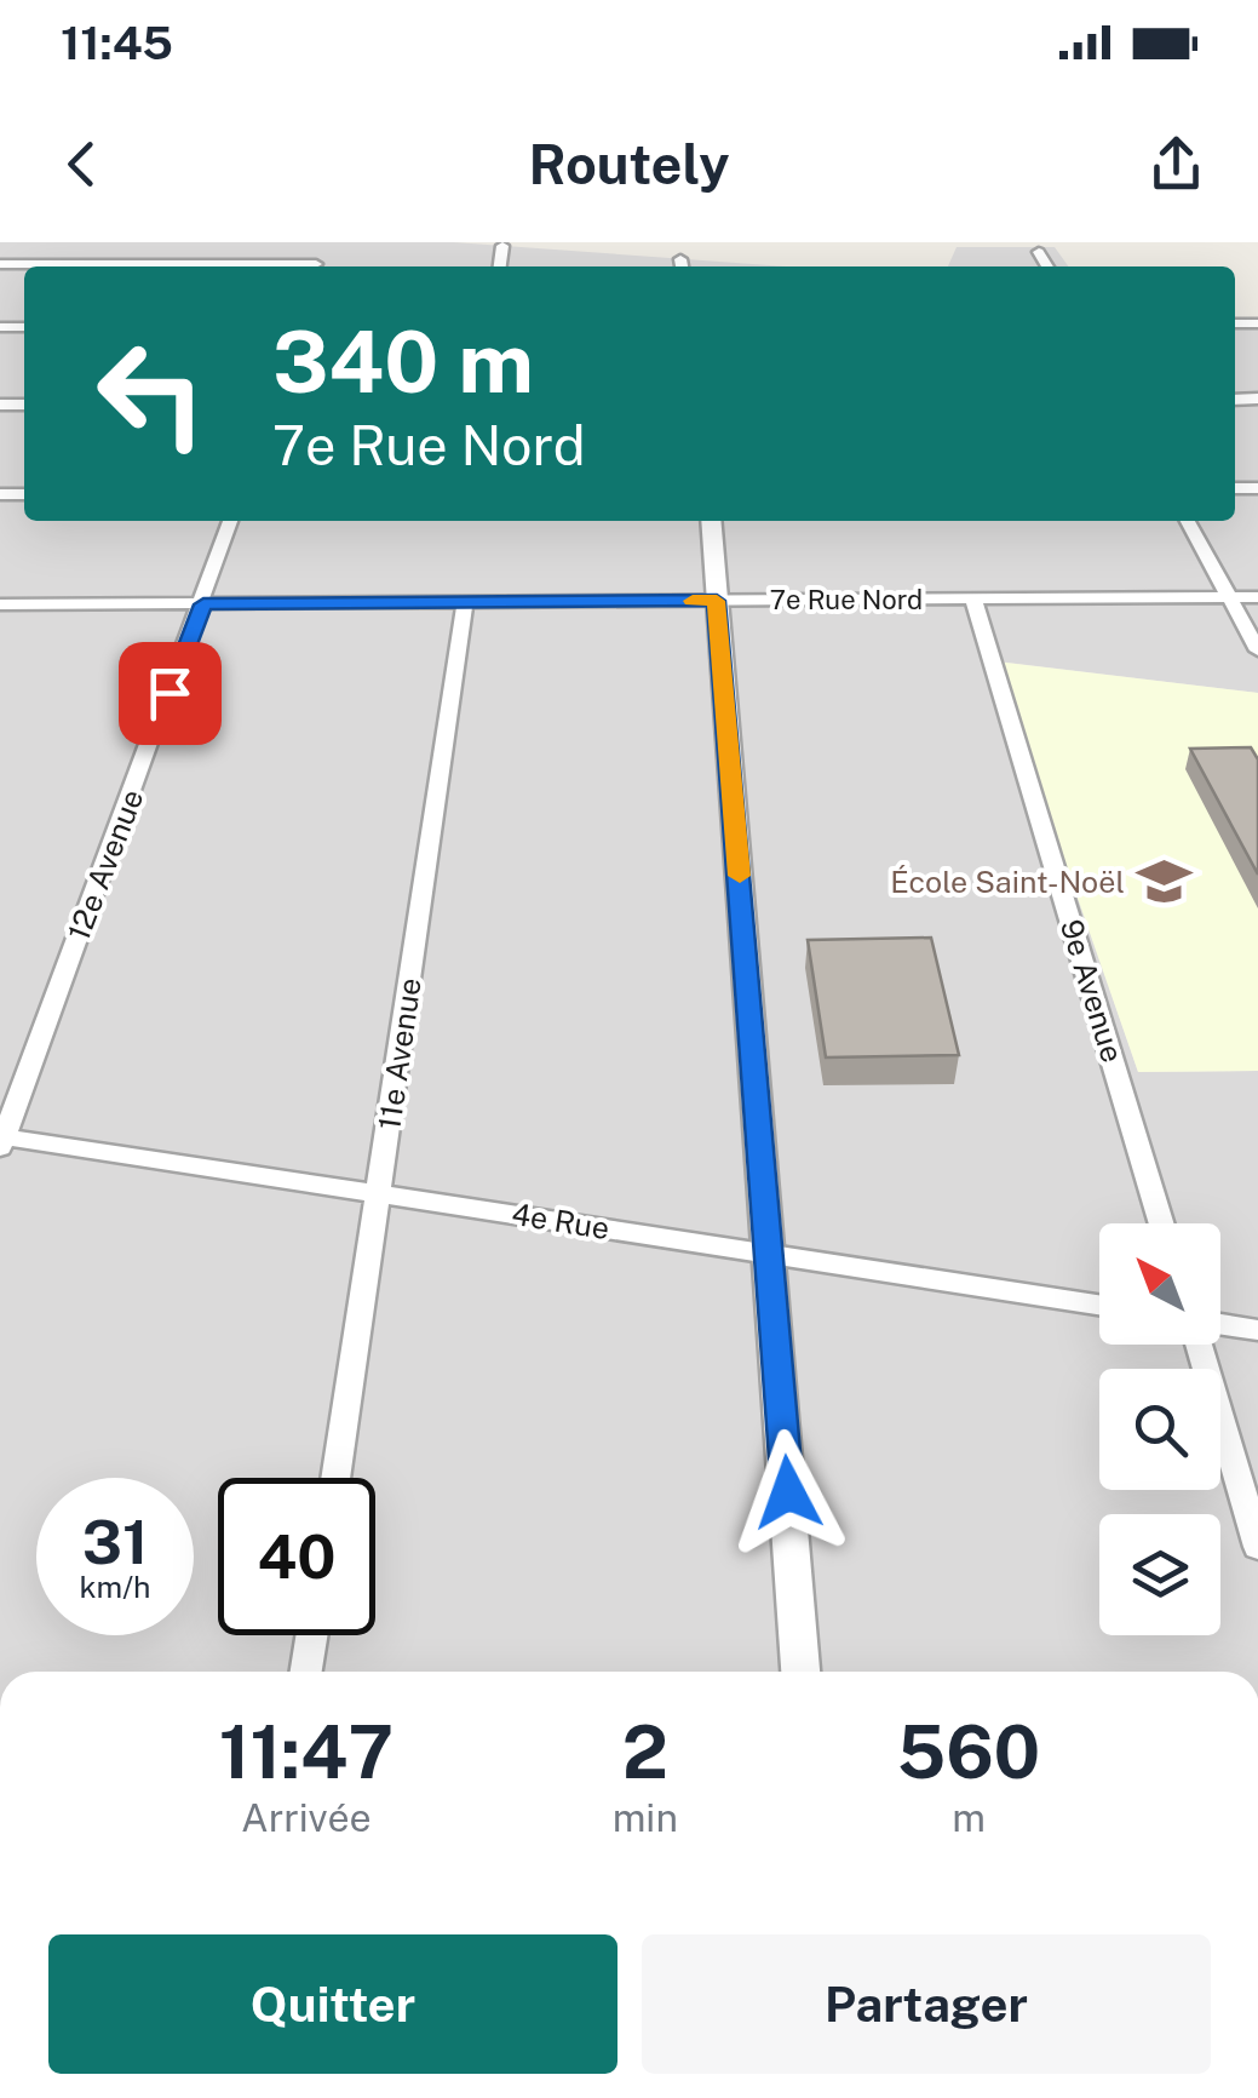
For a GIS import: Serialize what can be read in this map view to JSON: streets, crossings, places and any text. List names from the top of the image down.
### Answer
{
  "streets": {
    "street": [
      "7e Rue Nord",
      "12e Avenue",
      "9e Avenue",
      "11e Avenue",
      "4e Rue"
    ]
  },
  "crossings": [
    ["7e Rue Nord", "12e Avenue"],
    ["7e Rue Nord", "9e Avenue"],
    ["7e Rue Nord", "11e Avenue"],
    ["12e Avenue", "4e Rue"],
    ["11e Avenue", "4e Rue"]
  ],
  "places": {
    "school or university": ["École Saint-Noël"]
  },
  "north": "top left",
  "page": {
    "status": "11:45",
    "header": "Routely",
    "turn": ["340 m", "7e Rue Nord"],
    "speed": "31 km/h",
    "limit": "40",
    "eta": [
      "11:47",
      "Arrivée",
      "2",
      "min",
      "560",
      "m"
    ],
    "buttons": ["Quitter", "Partager"]
  }
}
